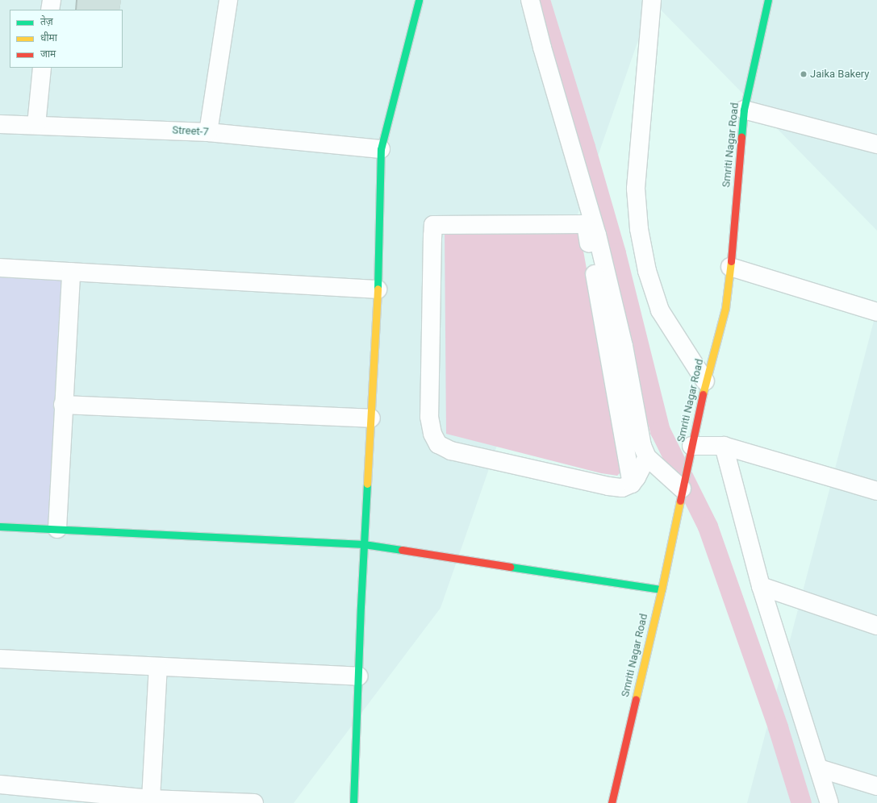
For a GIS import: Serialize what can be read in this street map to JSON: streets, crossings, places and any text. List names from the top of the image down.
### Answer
{
  "streets": {
    "street": ["Street-7", "Smriti Nagar Road"]
  },
  "places": ["Jaika Bakery"],
  "legend": ["तेज़", "धीमा", "जाम"]
}
